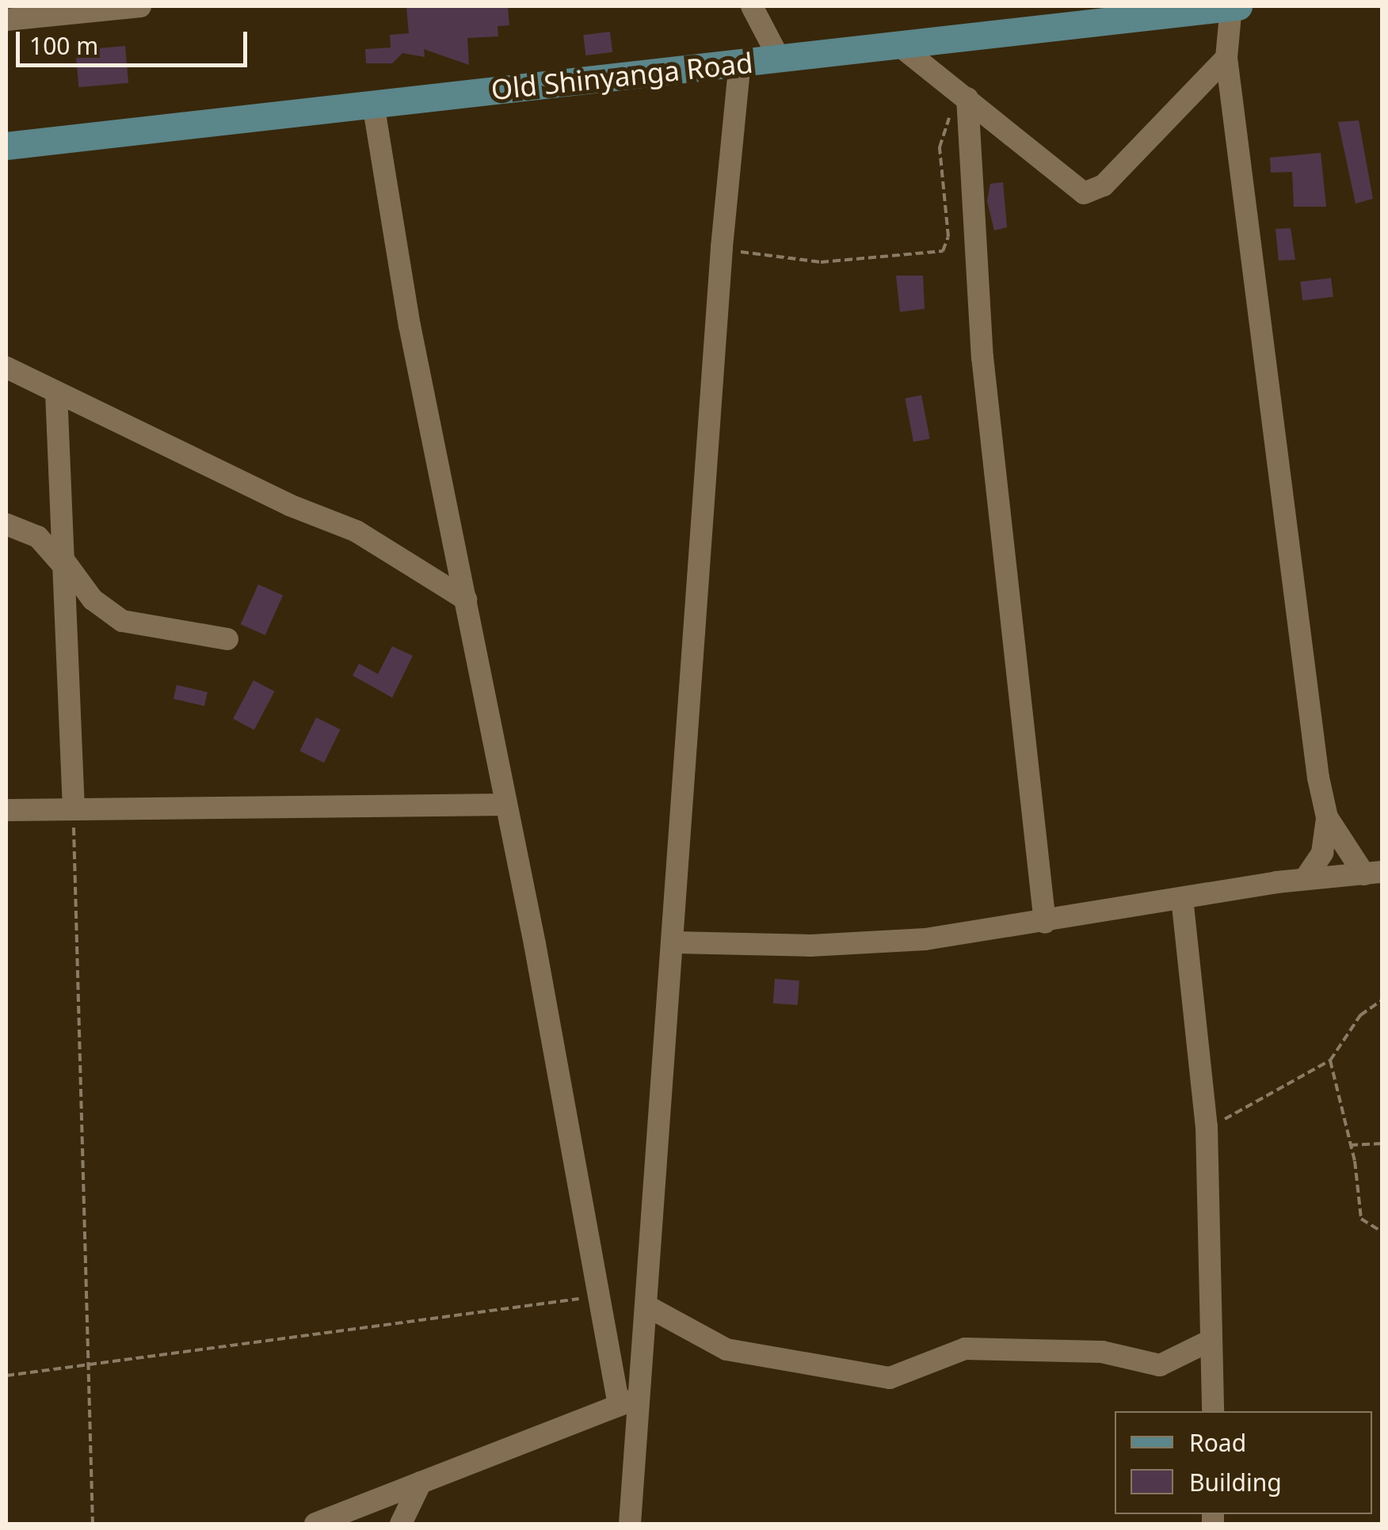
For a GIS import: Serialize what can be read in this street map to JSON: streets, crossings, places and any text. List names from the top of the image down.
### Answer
{
  "streets": {
    "main road": ["Old Shinyanga Road"]
  },
  "legend": ["Road", "Building"],
  "scale_bar": "100 m"
}
